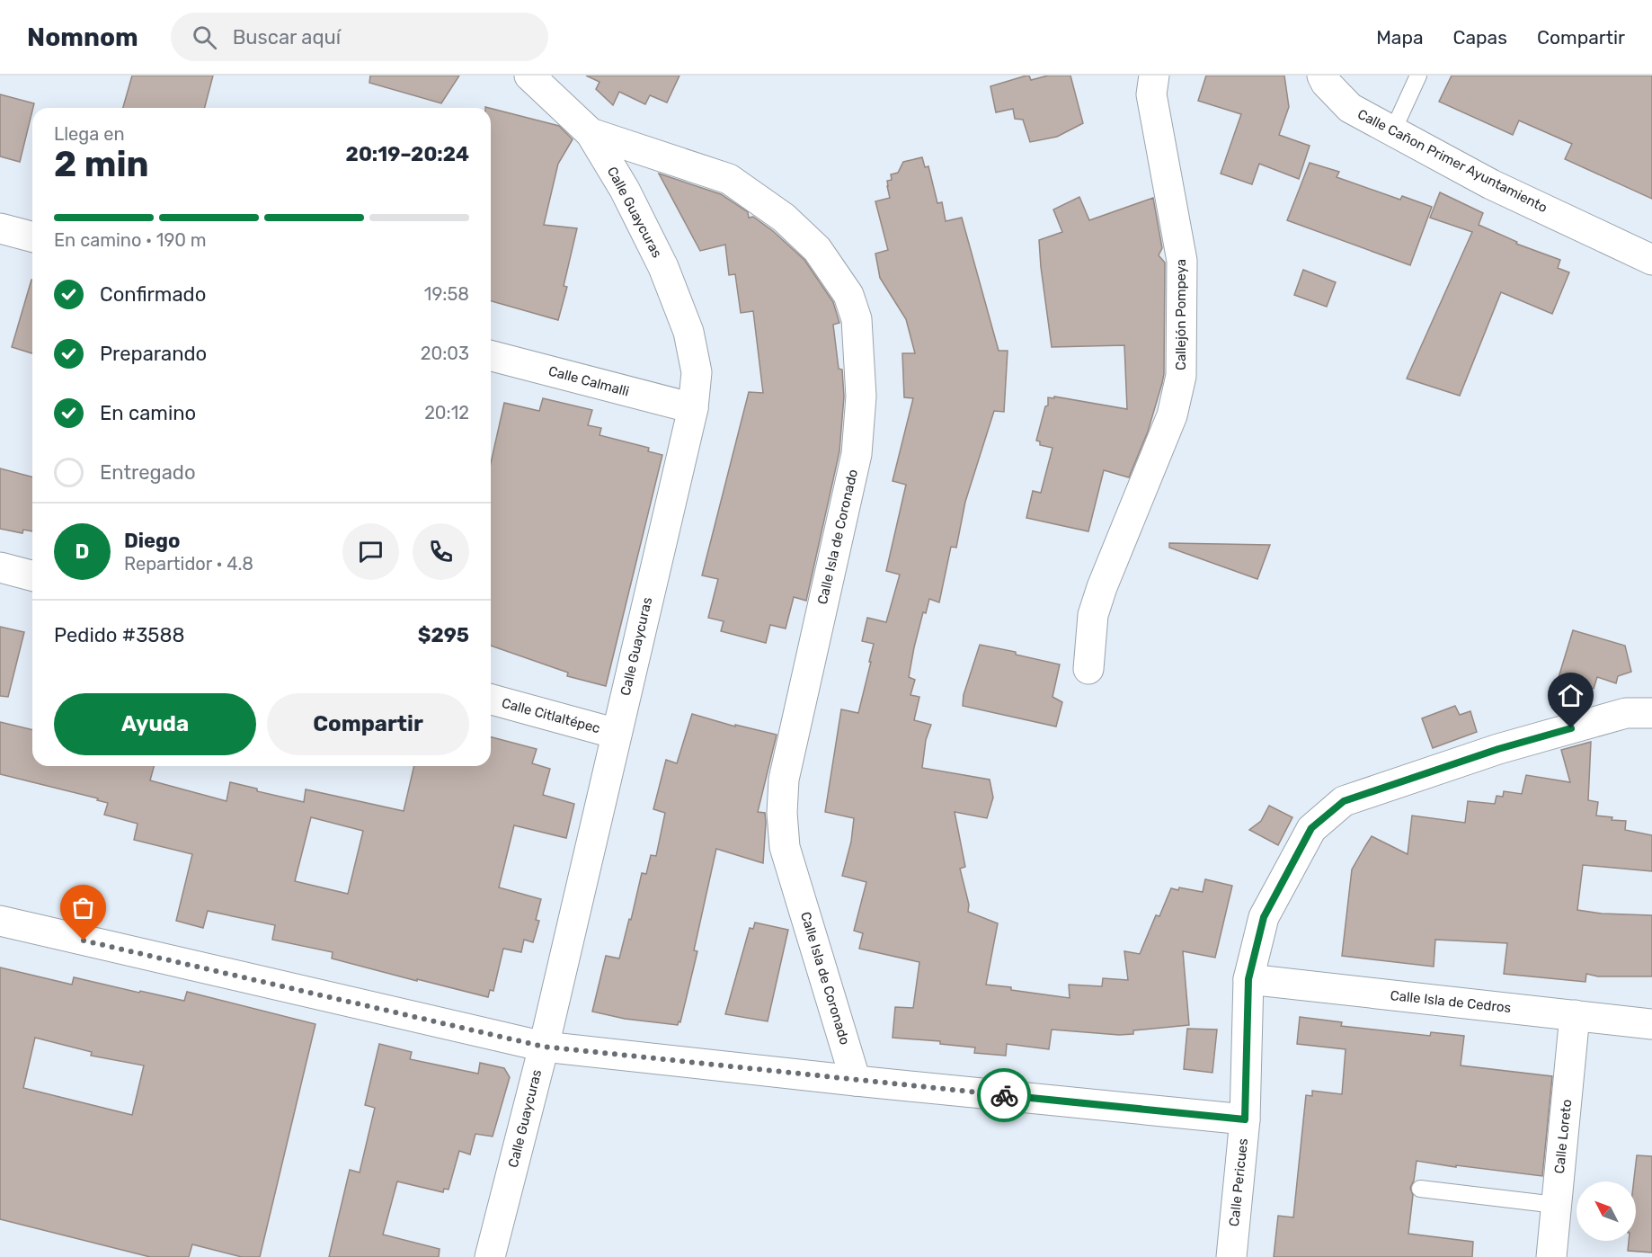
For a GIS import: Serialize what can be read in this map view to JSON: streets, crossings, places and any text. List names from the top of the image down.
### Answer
{
  "streets": {
    "street": [
      "Calle Cañon Primer Ayuntamiento",
      "Calle Guaycuras",
      "Callejón Pompeya",
      "Calle Calmalli",
      "Calle Isla de Coronado",
      "Calle Citlaltépec",
      "Calle Isla de Cedros",
      "Calle Loreto",
      "Calle Pericues"
    ]
  },
  "crossings": [
    ["Calle Guaycuras", "Calle Calmalli"],
    ["Calle Guaycuras", "Calle Isla de Coronado"],
    ["Calle Guaycuras", "Calle Citlaltépec"],
    ["Calle Isla de Cedros", "Calle Loreto"],
    ["Calle Isla de Cedros", "Calle Pericues"]
  ],
  "north": "top left",
  "page": {
    "header": "Nomnom",
    "search": "Buscar aquí",
    "nav": ["Mapa", "Capas", "Compartir"],
    "heading": ["2 min", "Llega en", "20:19–20:24"],
    "panel": [
      "Diego",
      "Repartidor · 4.8",
      "Pedido #3588",
      "$295"
    ],
    "bar": "En camino · 190 m",
    "list": [
      ["Confirmado", "19:58"],
      ["Preparando", "20:03"],
      ["En camino", "20:12"],
      "Entregado"
    ],
    "round": "D",
    "buttons": ["Ayuda", "Compartir"]
  }
}
